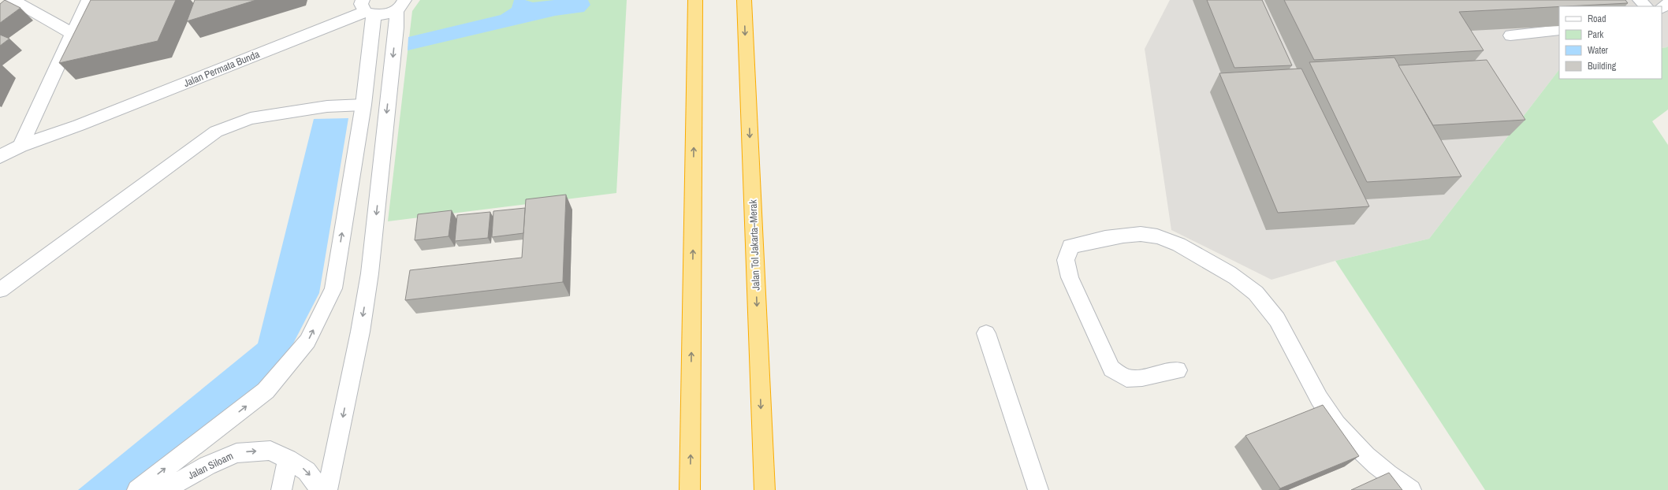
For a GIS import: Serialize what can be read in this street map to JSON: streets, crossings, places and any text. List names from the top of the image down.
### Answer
{
  "streets": {
    "highway": ["Jalan Tol Jakarta–Merak"],
    "street": ["Jalan Permata Bunda", "Jalan Siloam"]
  },
  "one_way": ["Jalan Siloam"],
  "legend": [
    "Road",
    "Park",
    "Water",
    "Building"
  ]
}
